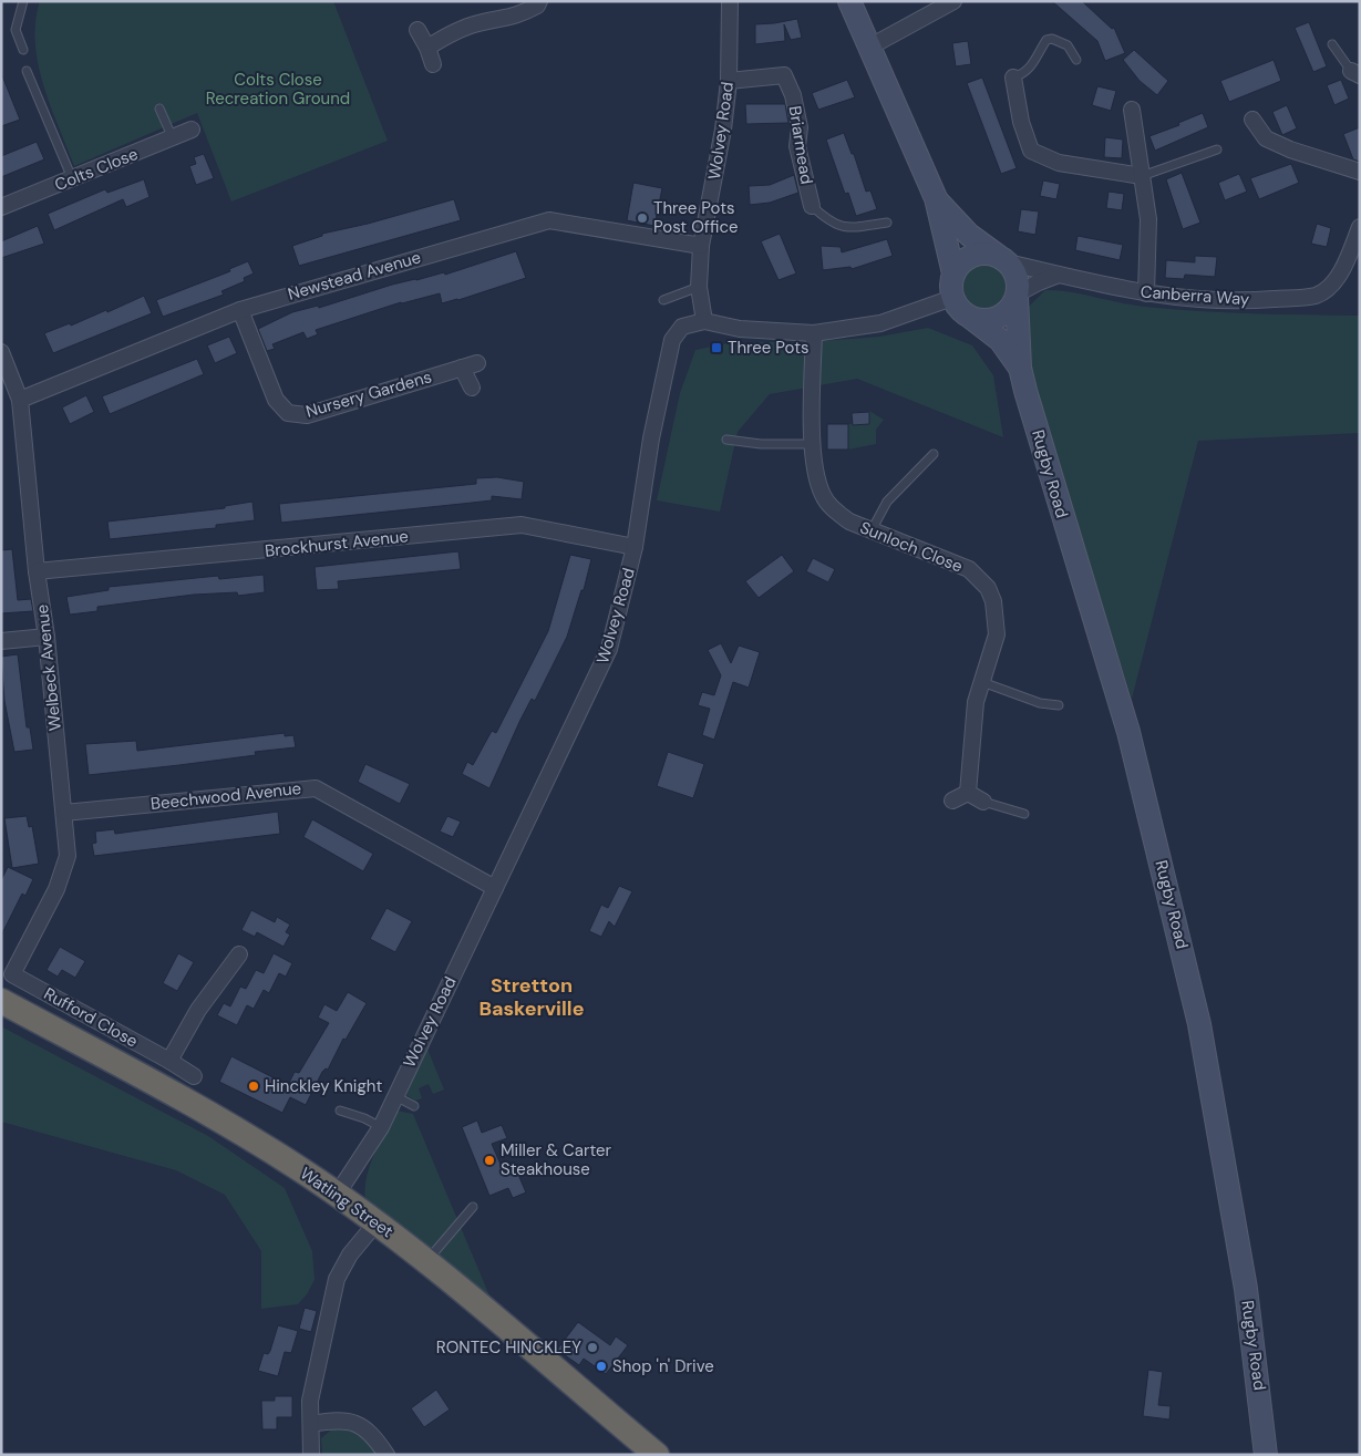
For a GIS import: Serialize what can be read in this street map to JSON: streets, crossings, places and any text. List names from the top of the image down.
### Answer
{
  "streets": {
    "highway": ["Watling Street"],
    "main road": ["Rugby Road"],
    "street": [
      "Wolvey Road",
      "Briarmead",
      "Colts Close",
      "Newstead Avenue",
      "Canberra Way",
      "Nursery Gardens",
      "Brockhurst Avenue",
      "Sunloch Close",
      "Welbeck Avenue",
      "Beechwood Avenue",
      "Rufford Close"
    ]
  },
  "crossings": [
    ["Wolvey Road", "Briarmead"],
    ["Wolvey Road", "Newstead Avenue"],
    ["Wolvey Road", "Brockhurst Avenue"],
    ["Wolvey Road", "Beechwood Avenue"],
    ["Wolvey Road", "Watling Street"],
    ["Newstead Avenue", "Nursery Gardens"],
    ["Newstead Avenue", "Welbeck Avenue"],
    ["Canberra Way", "Rugby Road"],
    ["Brockhurst Avenue", "Welbeck Avenue"],
    ["Welbeck Avenue", "Beechwood Avenue"],
    ["Welbeck Avenue", "Rufford Close"]
  ],
  "districts": ["Stretton Baskerville"],
  "parks": ["Colts Close Recreation Ground"],
  "places": {
    "other": [
      "Three Pots Post Office",
      "Hinckley Knight",
      "Miller & Carter Steakhouse",
      "RONTEC HINCKLEY",
      "Shop 'n' Drive"
    ],
    "transit": ["Three Pots"]
  }
}
